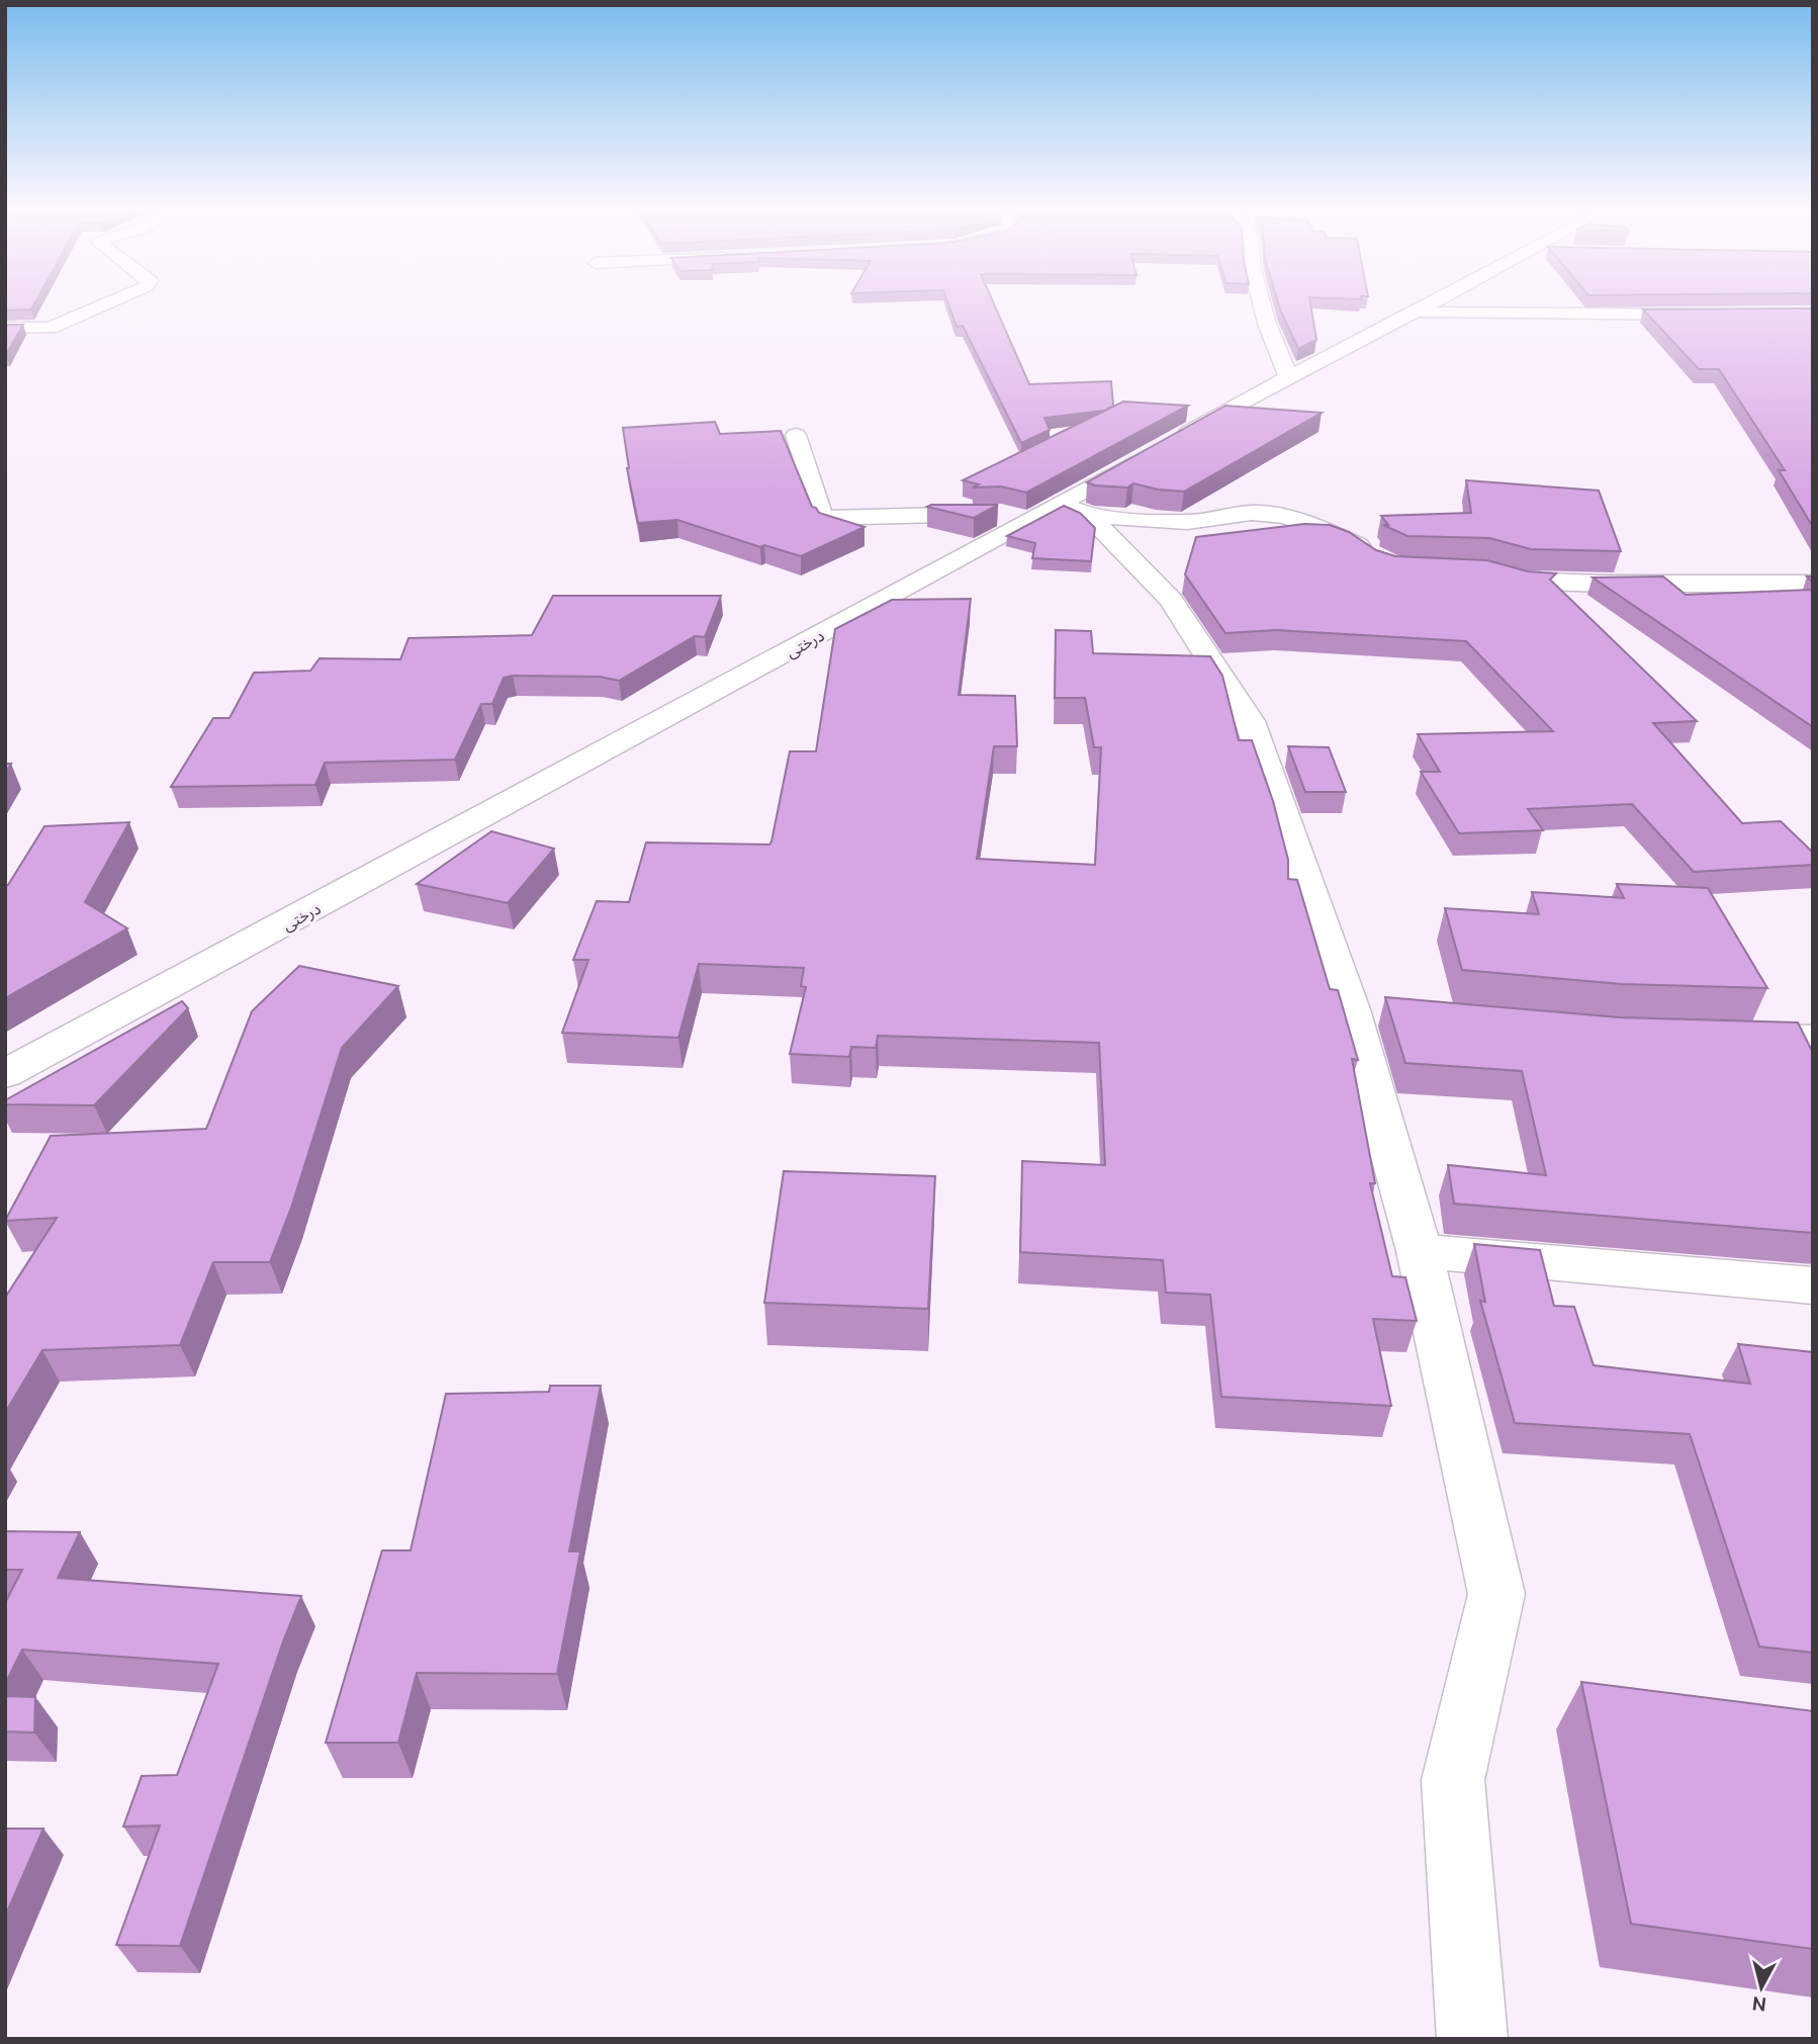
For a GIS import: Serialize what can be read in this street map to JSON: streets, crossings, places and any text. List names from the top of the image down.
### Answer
{
  "streets": {
    "street": ["درختی"]
  },
  "north": "bottom"
}
